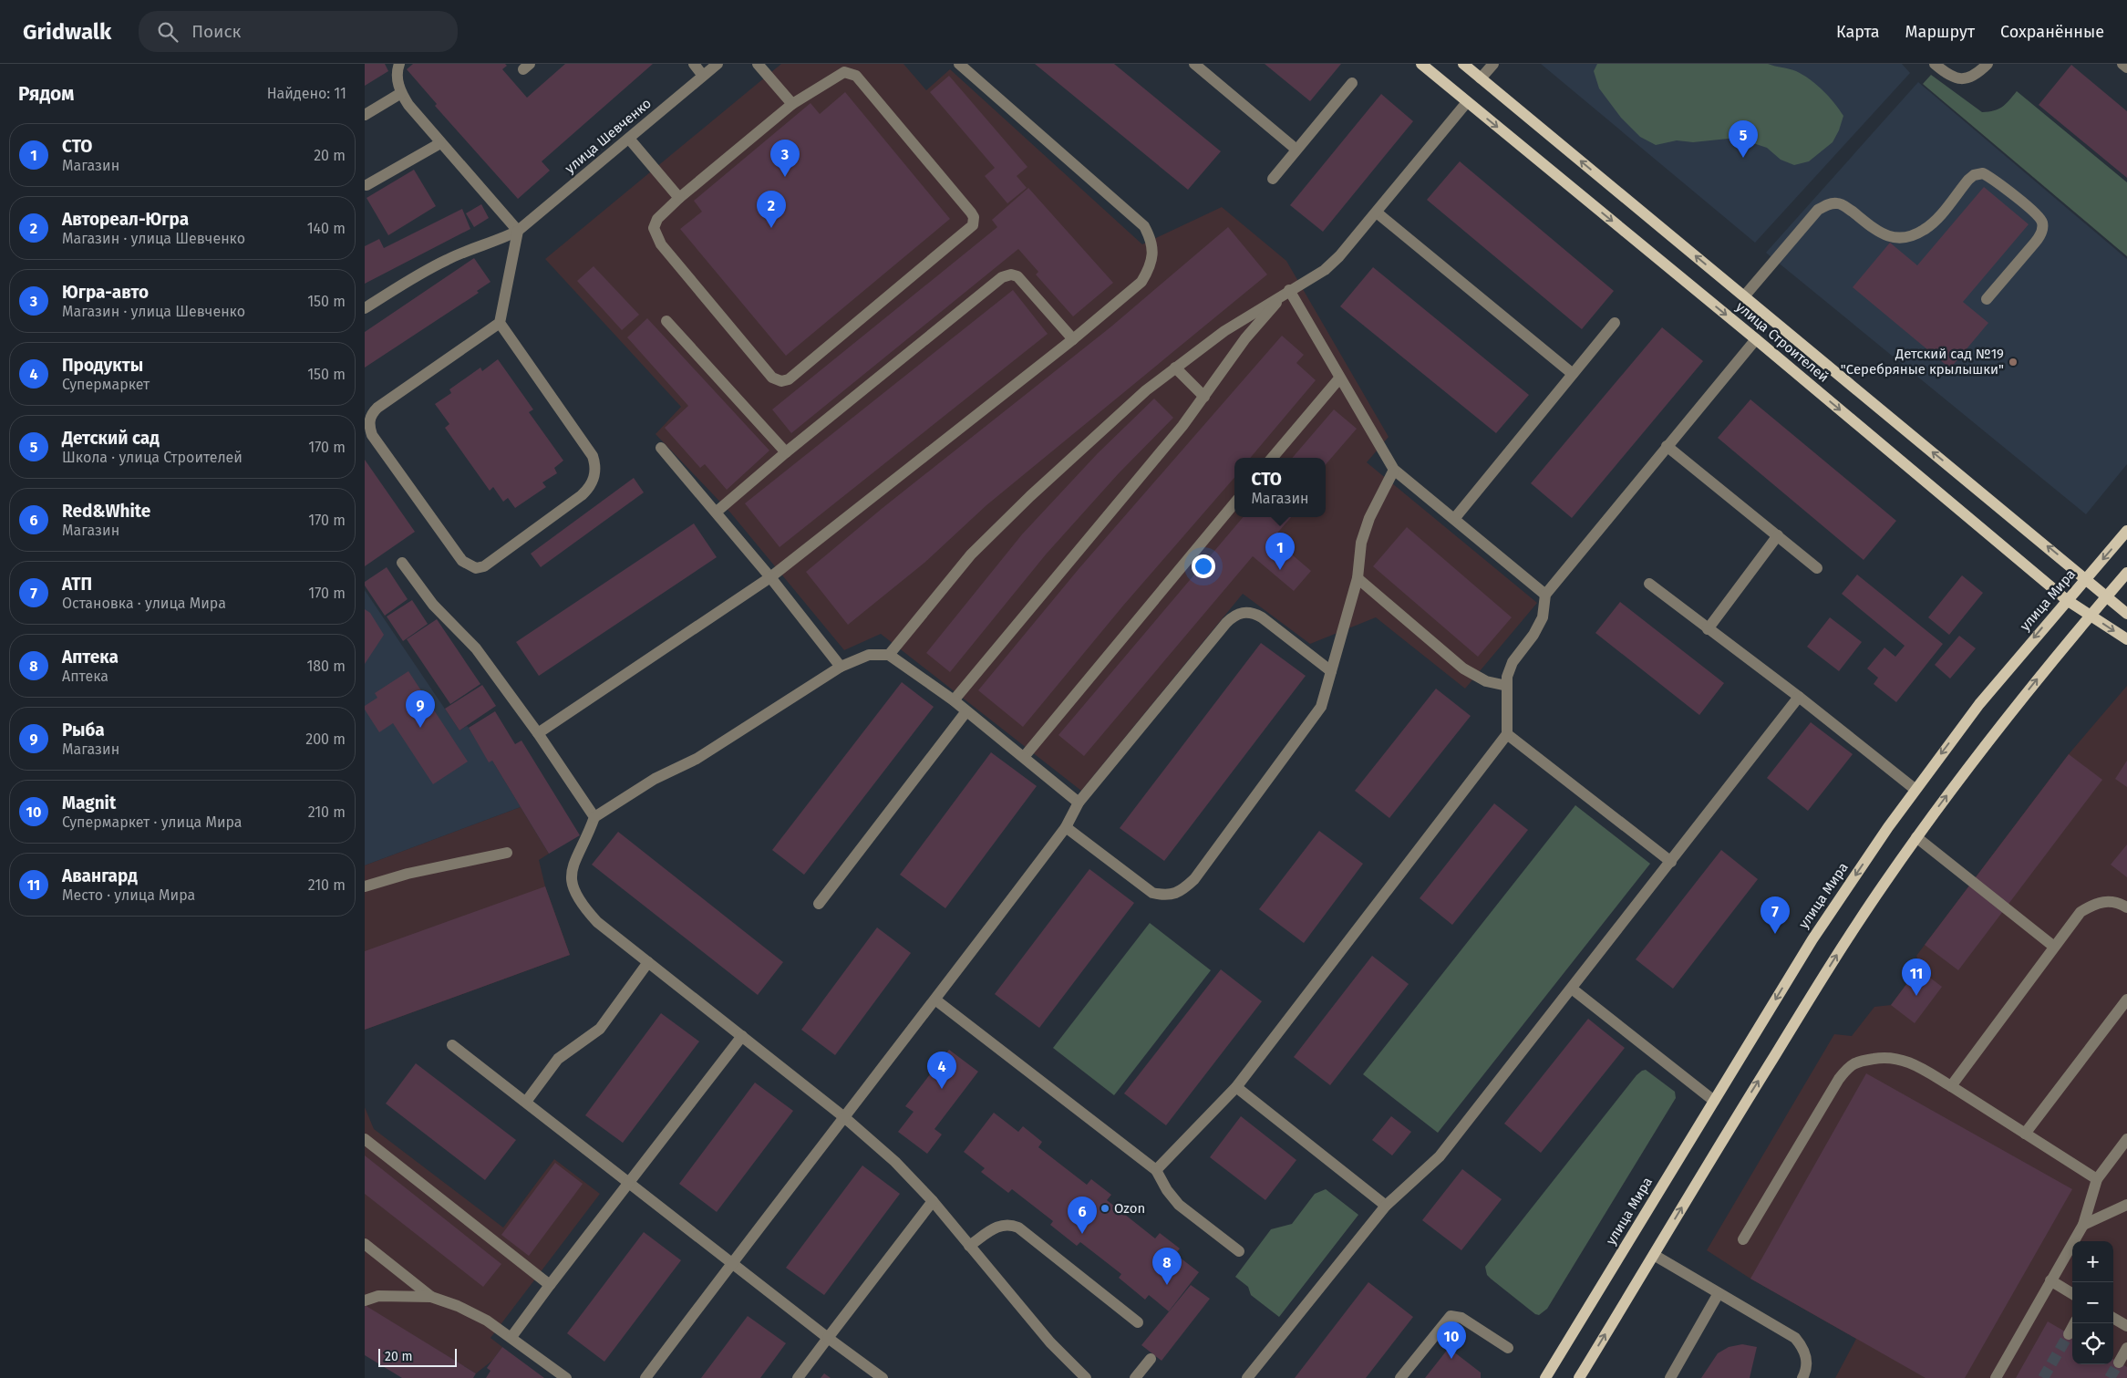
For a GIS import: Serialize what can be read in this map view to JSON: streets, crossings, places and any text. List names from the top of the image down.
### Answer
{
  "streets": {
    "main road": ["улица Строителей", "улица Мира"],
    "street": ["улица Шевченко"]
  },
  "crossings": [
    ["улица Строителей", "улица Мира"]
  ],
  "places": ["Детский сад №19 \"Серебряные крылышки\"", "Ozon"],
  "scale_bar": "20 m",
  "page": {
    "header": "Gridwalk",
    "search": "Поиск",
    "nav": ["Карта", "Маршрут", "Сохранённые"],
    "heading": ["Рядом", "Найдено: 11"],
    "pins": [
      "5",
      "3",
      "2",
      "1",
      "9",
      "7",
      "11",
      "4",
      "6",
      "8",
      "10"
    ],
    "list": [
      {
        "mark": "1",
        "name": "СТО",
        "note": "Магазин",
        "value": "20 m"
      },
      {
        "mark": "2",
        "name": "Автореал-Югра",
        "note": "Магазин · улица Шевченко",
        "value": "140 m"
      },
      {
        "mark": "3",
        "name": "Югра-авто",
        "note": "Магазин · улица Шевченко",
        "value": "150 m"
      },
      {
        "mark": "4",
        "name": "Продукты",
        "note": "Супермаркет",
        "value": "150 m"
      },
      {
        "mark": "5",
        "name": "Детский сад",
        "note": "Школа · улица Строителей",
        "value": "170 m"
      },
      {
        "mark": "6",
        "name": "Red&White",
        "note": "Магазин",
        "value": "170 m"
      },
      {
        "mark": "7",
        "name": "АТП",
        "note": "Остановка · улица Мира",
        "value": "170 m"
      },
      {
        "mark": "8",
        "name": "Аптека",
        "note": "Аптека",
        "value": "180 m"
      },
      {
        "mark": "9",
        "name": "Рыба",
        "note": "Магазин",
        "value": "200 m"
      },
      {
        "mark": "10",
        "name": "Magnit",
        "note": "Супермаркет · улица Мира",
        "value": "210 m"
      },
      {
        "mark": "11",
        "name": "Авангард",
        "note": "Место · улица Мира",
        "value": "210 m"
      }
    ],
    "popup": ["СТО", "Магазин"],
    "map_buttons": ["+", "−"],
    "scale": "20 m"
  }
}
